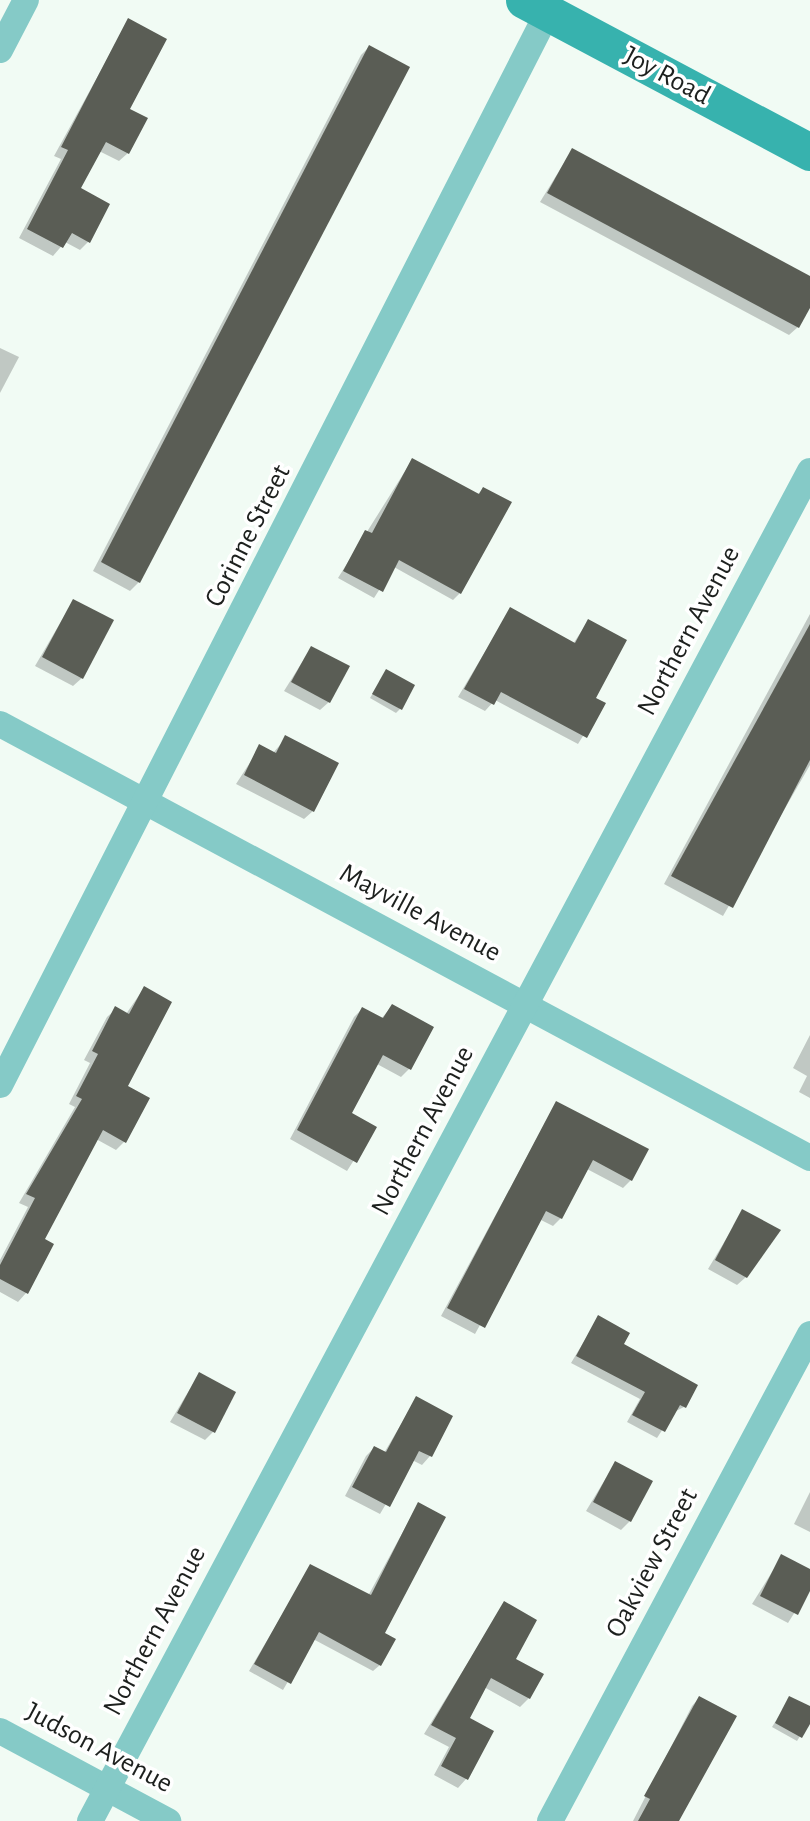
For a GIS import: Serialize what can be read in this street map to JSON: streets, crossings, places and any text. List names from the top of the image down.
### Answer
{
  "streets": {
    "street": [
      "Joy Road",
      "Corinne Street",
      "Northern Avenue",
      "Mayville Avenue",
      "Oakview Street",
      "Judson Avenue"
    ]
  },
  "crossings": [
    ["Joy Road", "Corinne Street"],
    ["Corinne Street", "Mayville Avenue"],
    ["Northern Avenue", "Mayville Avenue"],
    ["Northern Avenue", "Judson Avenue"]
  ]
}
